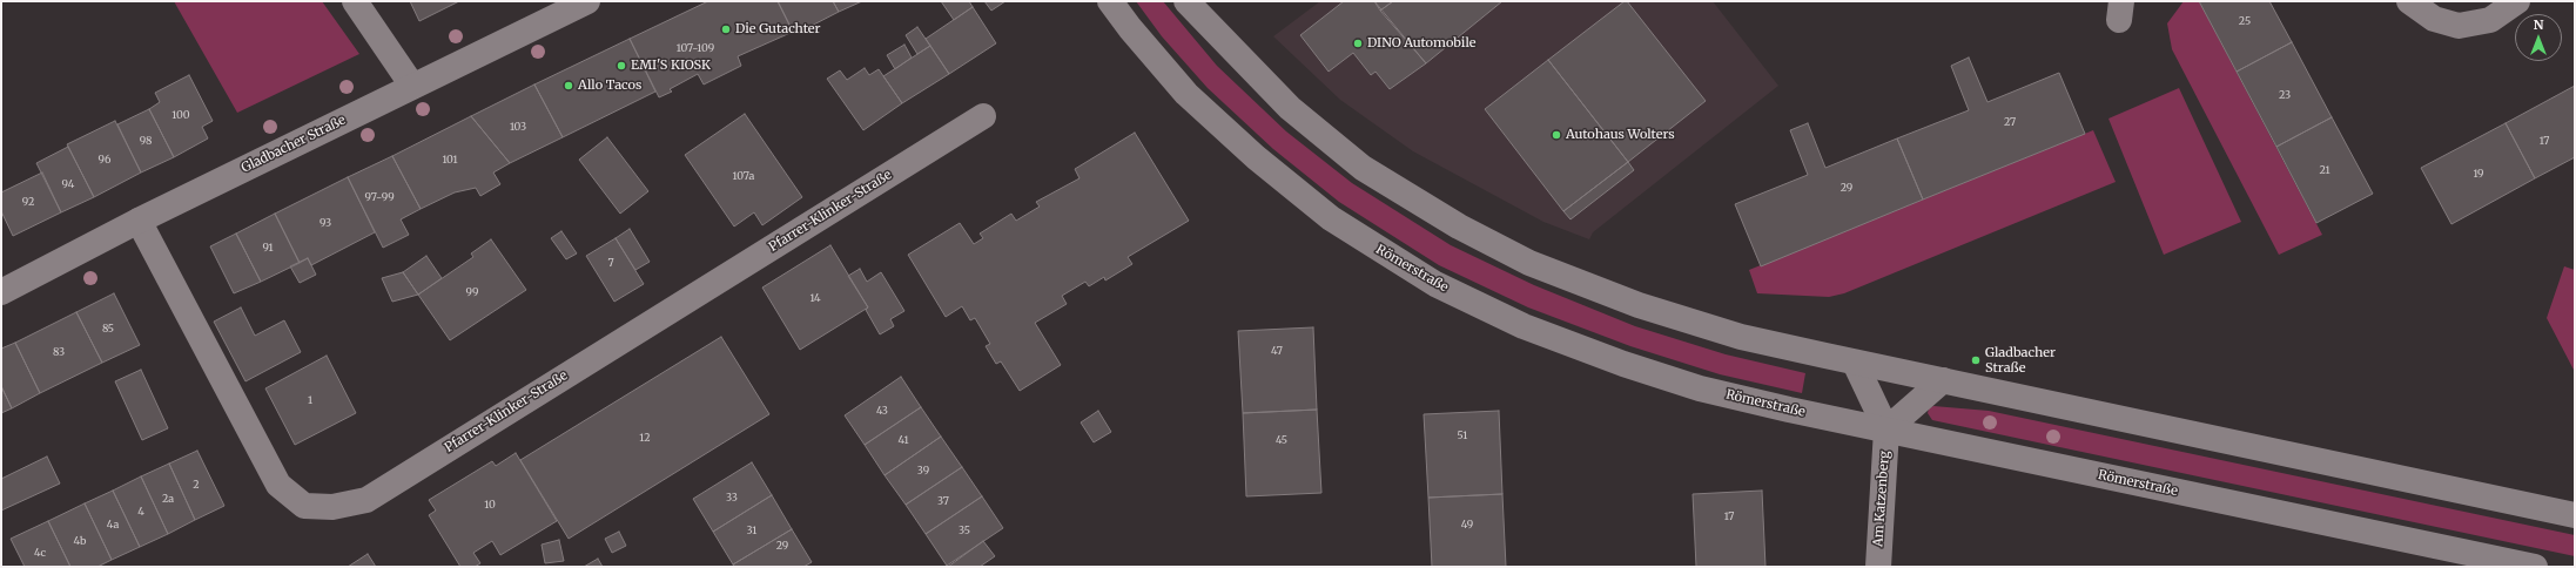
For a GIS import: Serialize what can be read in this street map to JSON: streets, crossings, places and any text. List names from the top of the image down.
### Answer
{
  "streets": {
    "main road": [
      "Gladbacher Straße",
      "Pfarrer-Klinker-Straße",
      "Römerstraße",
      "Am Katzenberg"
    ]
  },
  "crossings": [
    ["Gladbacher Straße", "Pfarrer-Klinker-Straße"],
    ["Römerstraße", "Am Katzenberg"]
  ],
  "places": [
    "Die Gutachter",
    "DINO Automobile",
    "EMI'S KIOSK",
    "Allo Tacos",
    "Autohaus Wolters",
    "Gladbacher Straße"
  ],
  "house_numbers": [
    "25",
    "107-109",
    "23",
    "100",
    "27",
    "103",
    "98",
    "17",
    "96",
    "101",
    "21",
    "19",
    "107a",
    "94",
    "29",
    "97-99",
    "92",
    "93",
    "91",
    "7",
    "99",
    "14",
    "85",
    "47",
    "83",
    "1",
    "43",
    "51",
    "12",
    "41",
    "45",
    "39",
    "2",
    "33",
    "2a",
    "37",
    "10",
    "4",
    "17",
    "4a",
    "49",
    "31",
    "35",
    "4b",
    "29",
    "4c"
  ],
  "north": "top"
}
